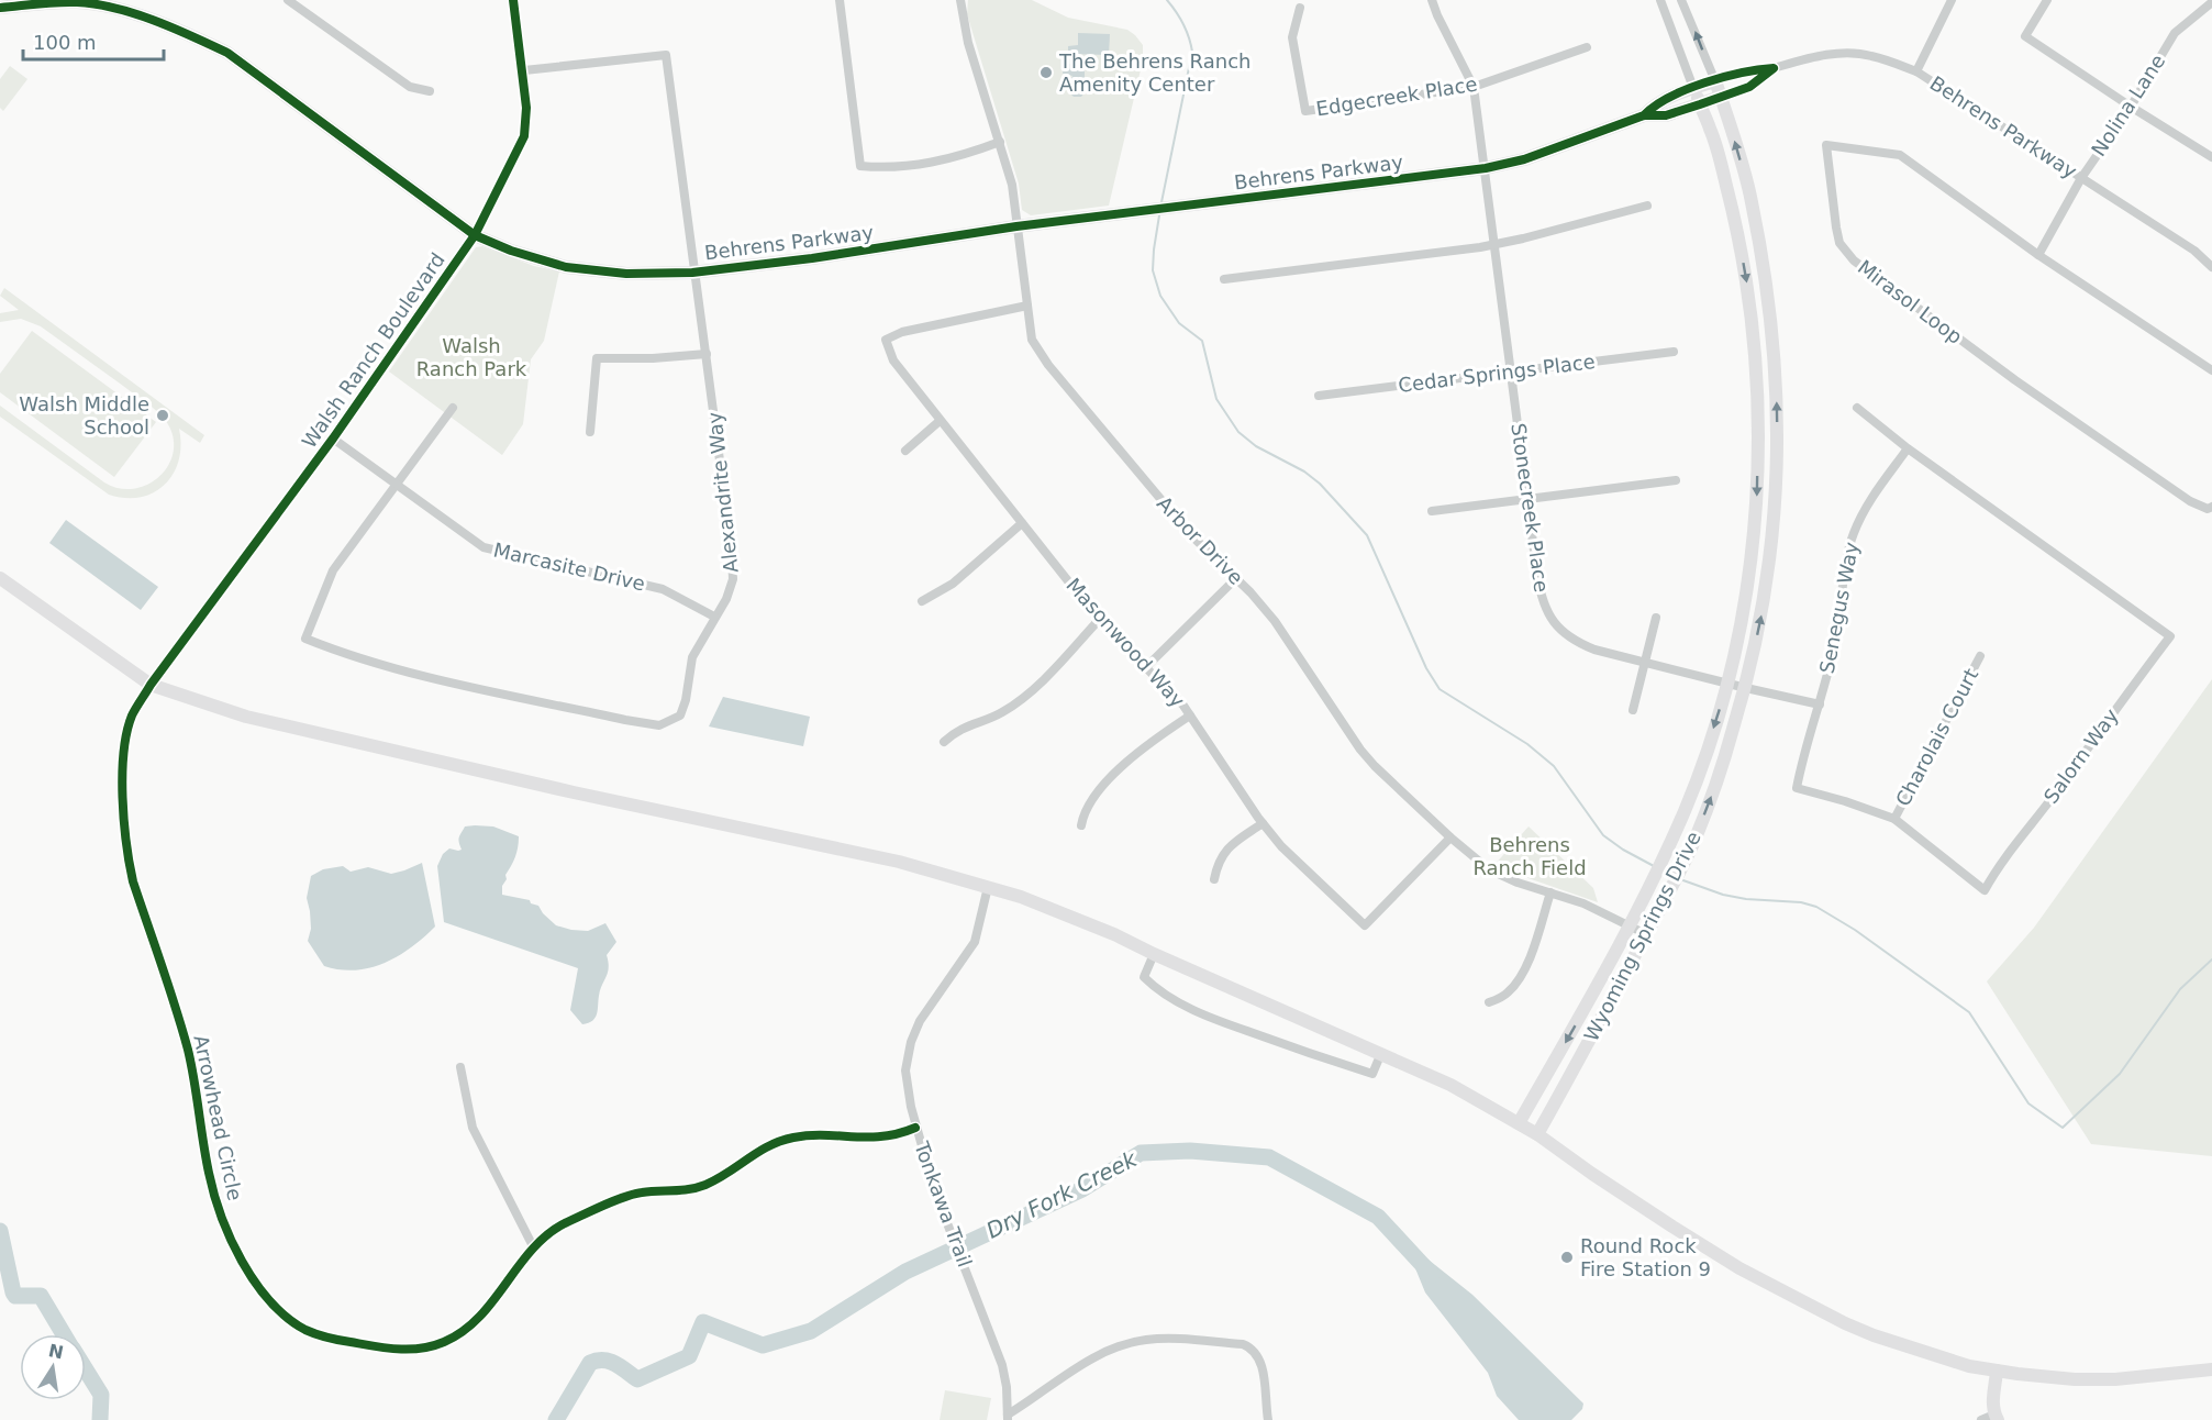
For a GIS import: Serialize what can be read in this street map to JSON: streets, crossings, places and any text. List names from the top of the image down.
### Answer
{
  "streets": {
    "street": [
      "Edgecreek Place",
      "Nolina Lane",
      "Behrens Parkway",
      "Mirasol Loop",
      "Walsh Ranch Boulevard",
      "Cedar Springs Place",
      "Alexandrite Way",
      "Stonecreek Place",
      "Arbor Drive",
      "Marcasite Drive",
      "Senegus Way",
      "Masonwood Way",
      "Charolais Court",
      "Salorn Way",
      "Wyoming Springs Drive",
      "Arrowhead Circle",
      "Tonkawa Trail"
    ]
  },
  "crossings": [
    ["Edgecreek Place", "Stonecreek Place"],
    ["Nolina Lane", "Behrens Parkway"],
    ["Nolina Lane", "Mirasol Loop"],
    ["Behrens Parkway", "Walsh Ranch Boulevard"],
    ["Behrens Parkway", "Alexandrite Way"],
    ["Behrens Parkway", "Stonecreek Place"],
    ["Behrens Parkway", "Arbor Drive"],
    ["Behrens Parkway", "Wyoming Springs Drive"],
    ["Walsh Ranch Boulevard", "Alexandrite Way"],
    ["Walsh Ranch Boulevard", "Marcasite Drive"],
    ["Walsh Ranch Boulevard", "Arrowhead Circle"],
    ["Cedar Springs Place", "Stonecreek Place"],
    ["Alexandrite Way", "Marcasite Drive"],
    ["Stonecreek Place", "Wyoming Springs Drive"],
    ["Arbor Drive", "Masonwood Way"],
    ["Arbor Drive", "Wyoming Springs Drive"],
    ["Senegus Way", "Salorn Way"],
    ["Charolais Court", "Salorn Way"],
    ["Arrowhead Circle", "Tonkawa Trail"]
  ],
  "water": ["Dry Fork Creek"],
  "parks": ["Walsh Ranch Park", "Behrens Ranch Field"],
  "places": ["The Behrens Ranch Amenity Center", "Walsh Middle School", "Round Rock Fire Station 9"],
  "scale_bar": "100 m",
  "north": "top"
}
